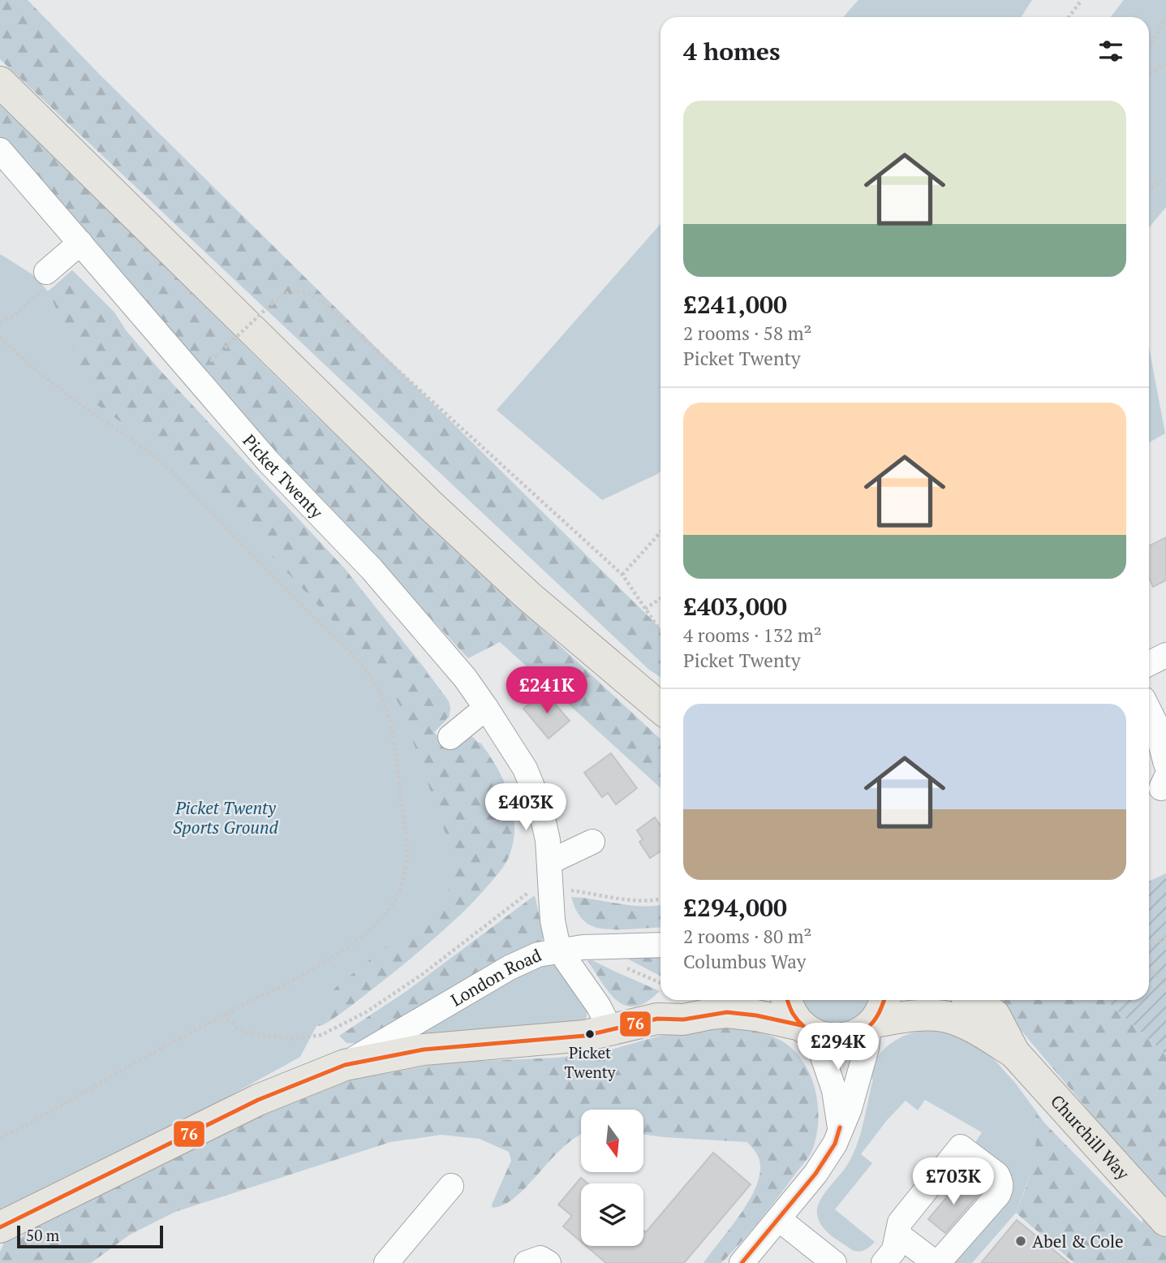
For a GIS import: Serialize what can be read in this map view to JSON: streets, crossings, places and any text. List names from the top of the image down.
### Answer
{
  "streets": {
    "main road": ["London Road", "Churchill Way"],
    "street": ["Picket Twenty"]
  },
  "crossings": [
    ["Picket Twenty", "London Road"],
    ["London Road", "Churchill Way"]
  ],
  "parks": ["Picket Twenty Sports Ground"],
  "places": ["Picket Twenty", "Abel & Cole"],
  "lines": ["transit line 76"],
  "scale_bar": "50 m",
  "north": "bottom",
  "page": {
    "heading": "4 homes",
    "list": [
      {
        "name": "£241,000",
        "note": "2 rooms · 58 m² · Picket Twenty"
      },
      {
        "name": "£403,000",
        "note": "4 rooms · 132 m² · Picket Twenty"
      },
      {
        "name": "£294,000",
        "note": "2 rooms · 80 m² · Columbus Way"
      }
    ],
    "price": [
      "£241K",
      "£403K",
      "£294K",
      "£703K"
    ],
    "scale": "50 m"
  }
}
